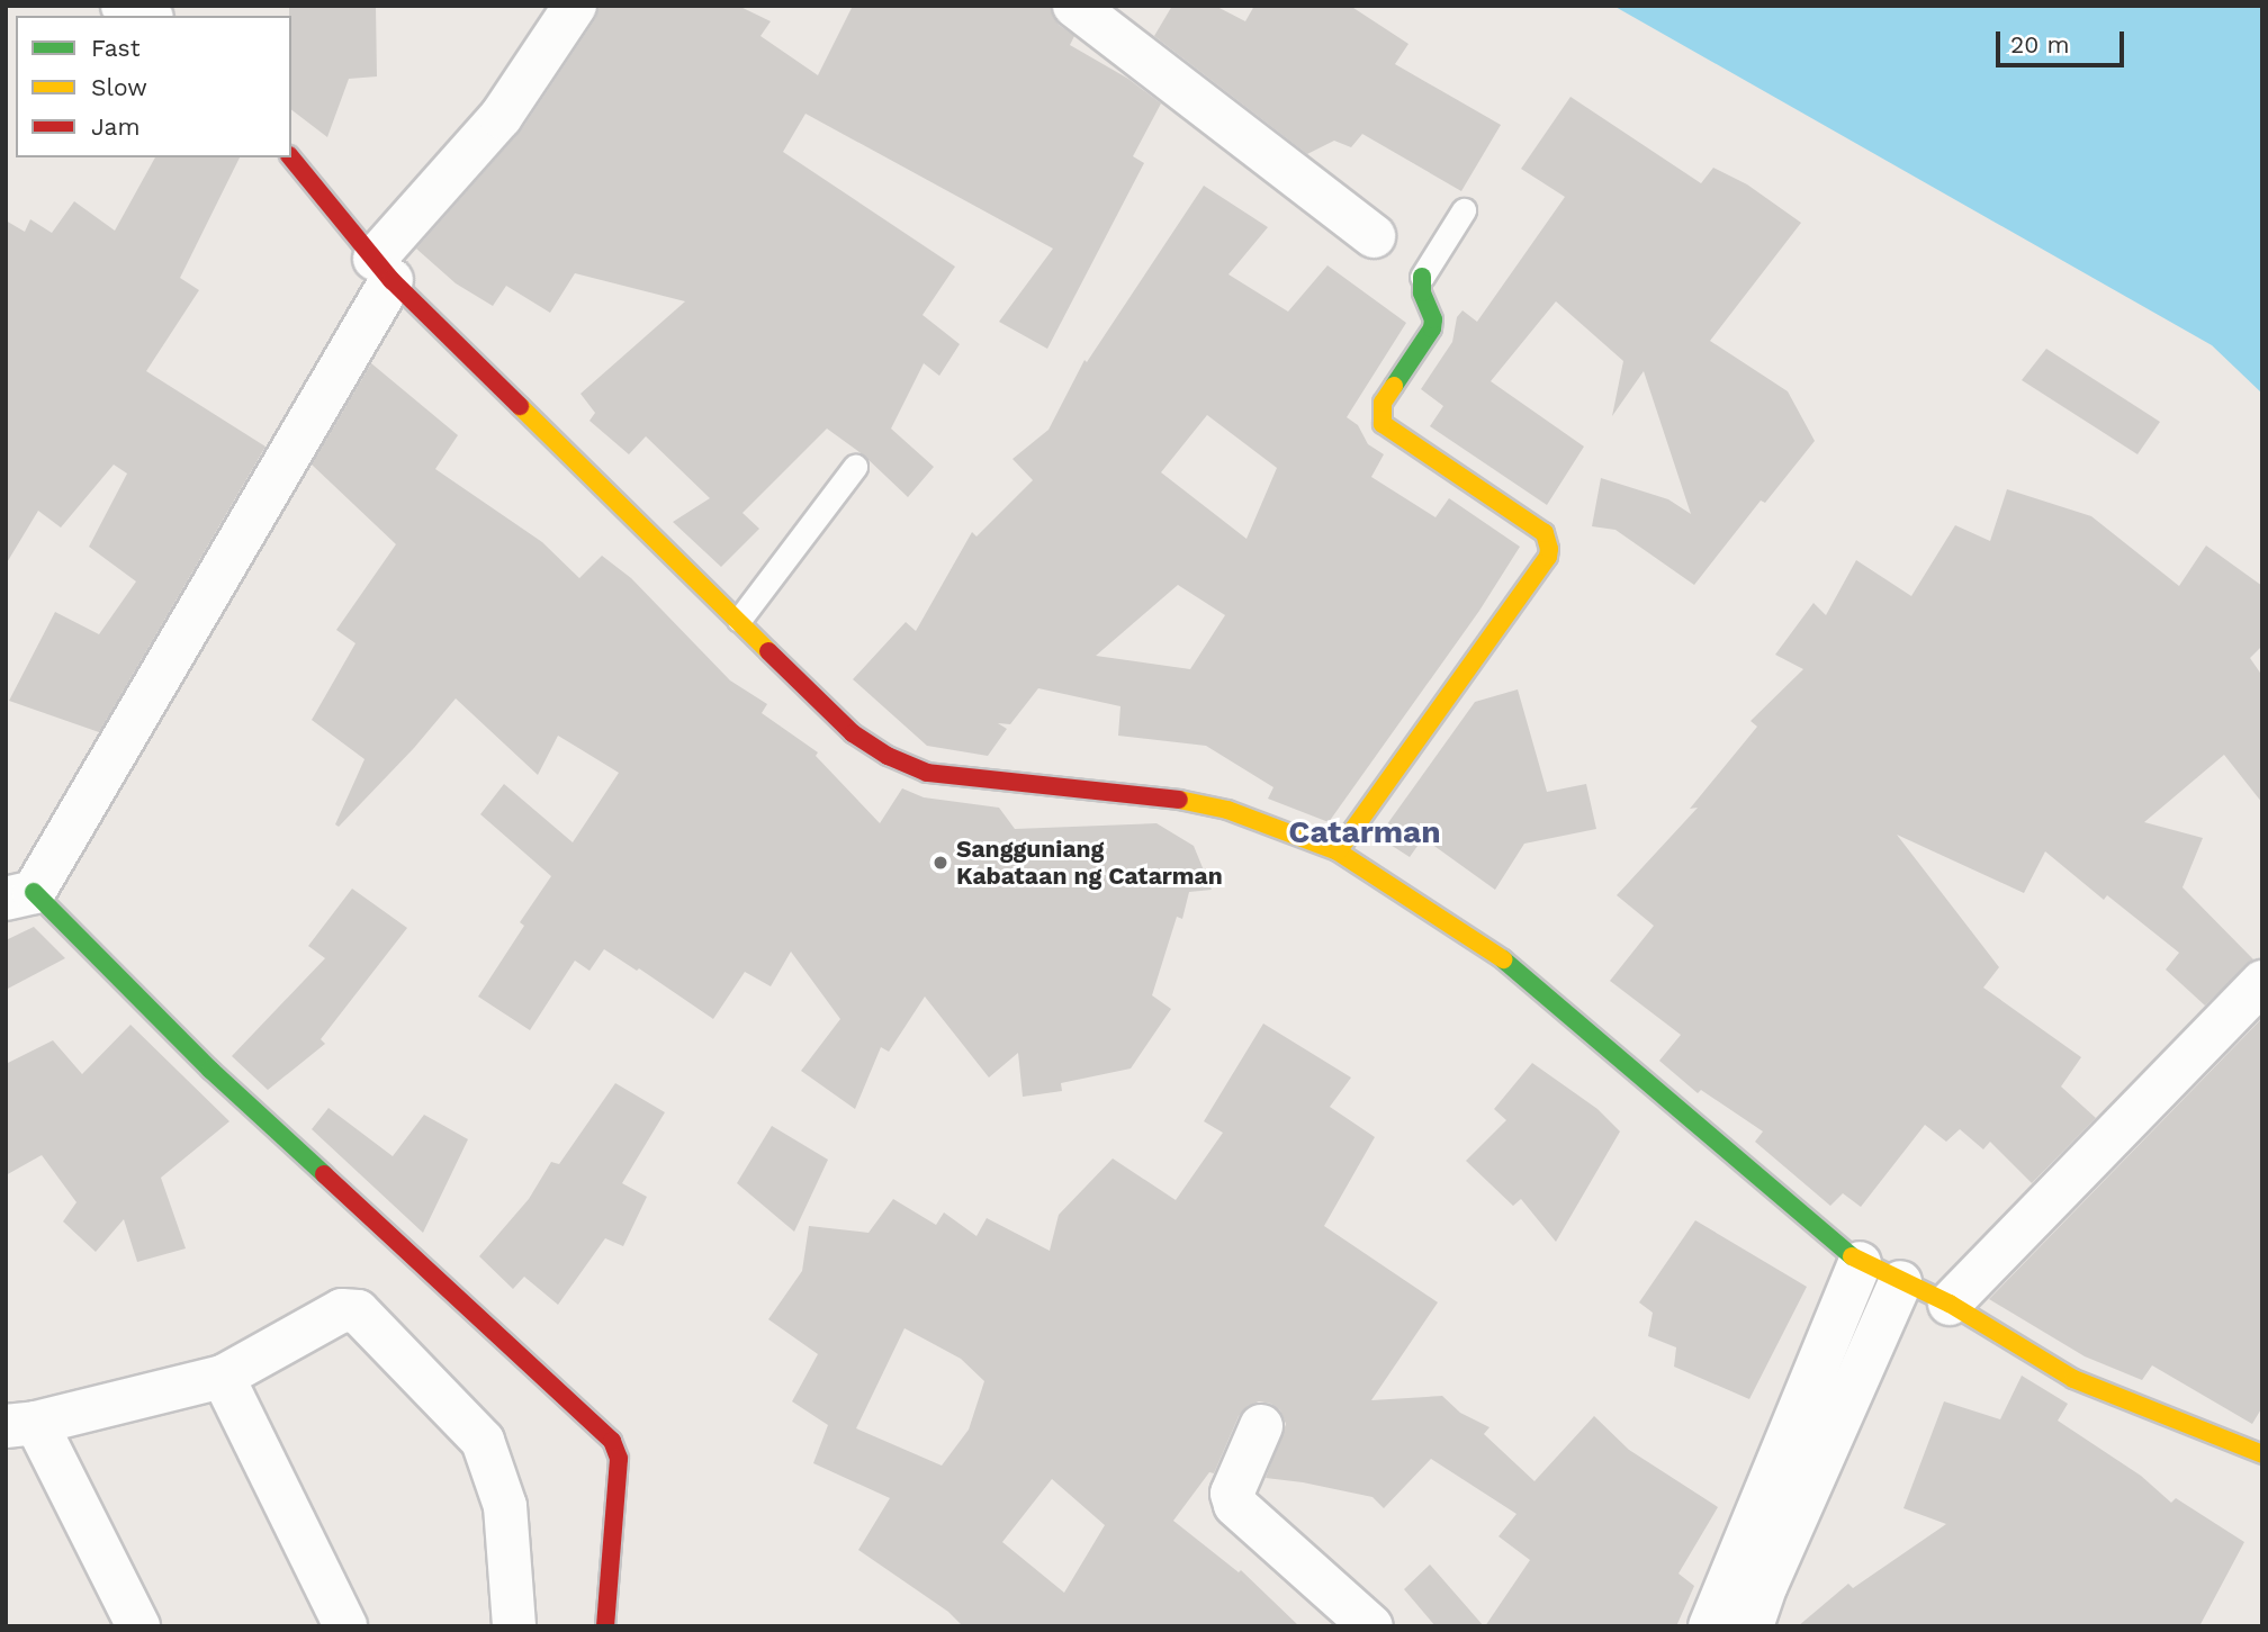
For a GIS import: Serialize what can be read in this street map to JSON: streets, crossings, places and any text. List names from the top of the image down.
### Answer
{
  "districts": ["Catarman"],
  "places": ["Sangguniang Kabataan ng Catarman"],
  "legend": ["Fast", "Slow", "Jam"],
  "scale_bar": "20 m"
}
